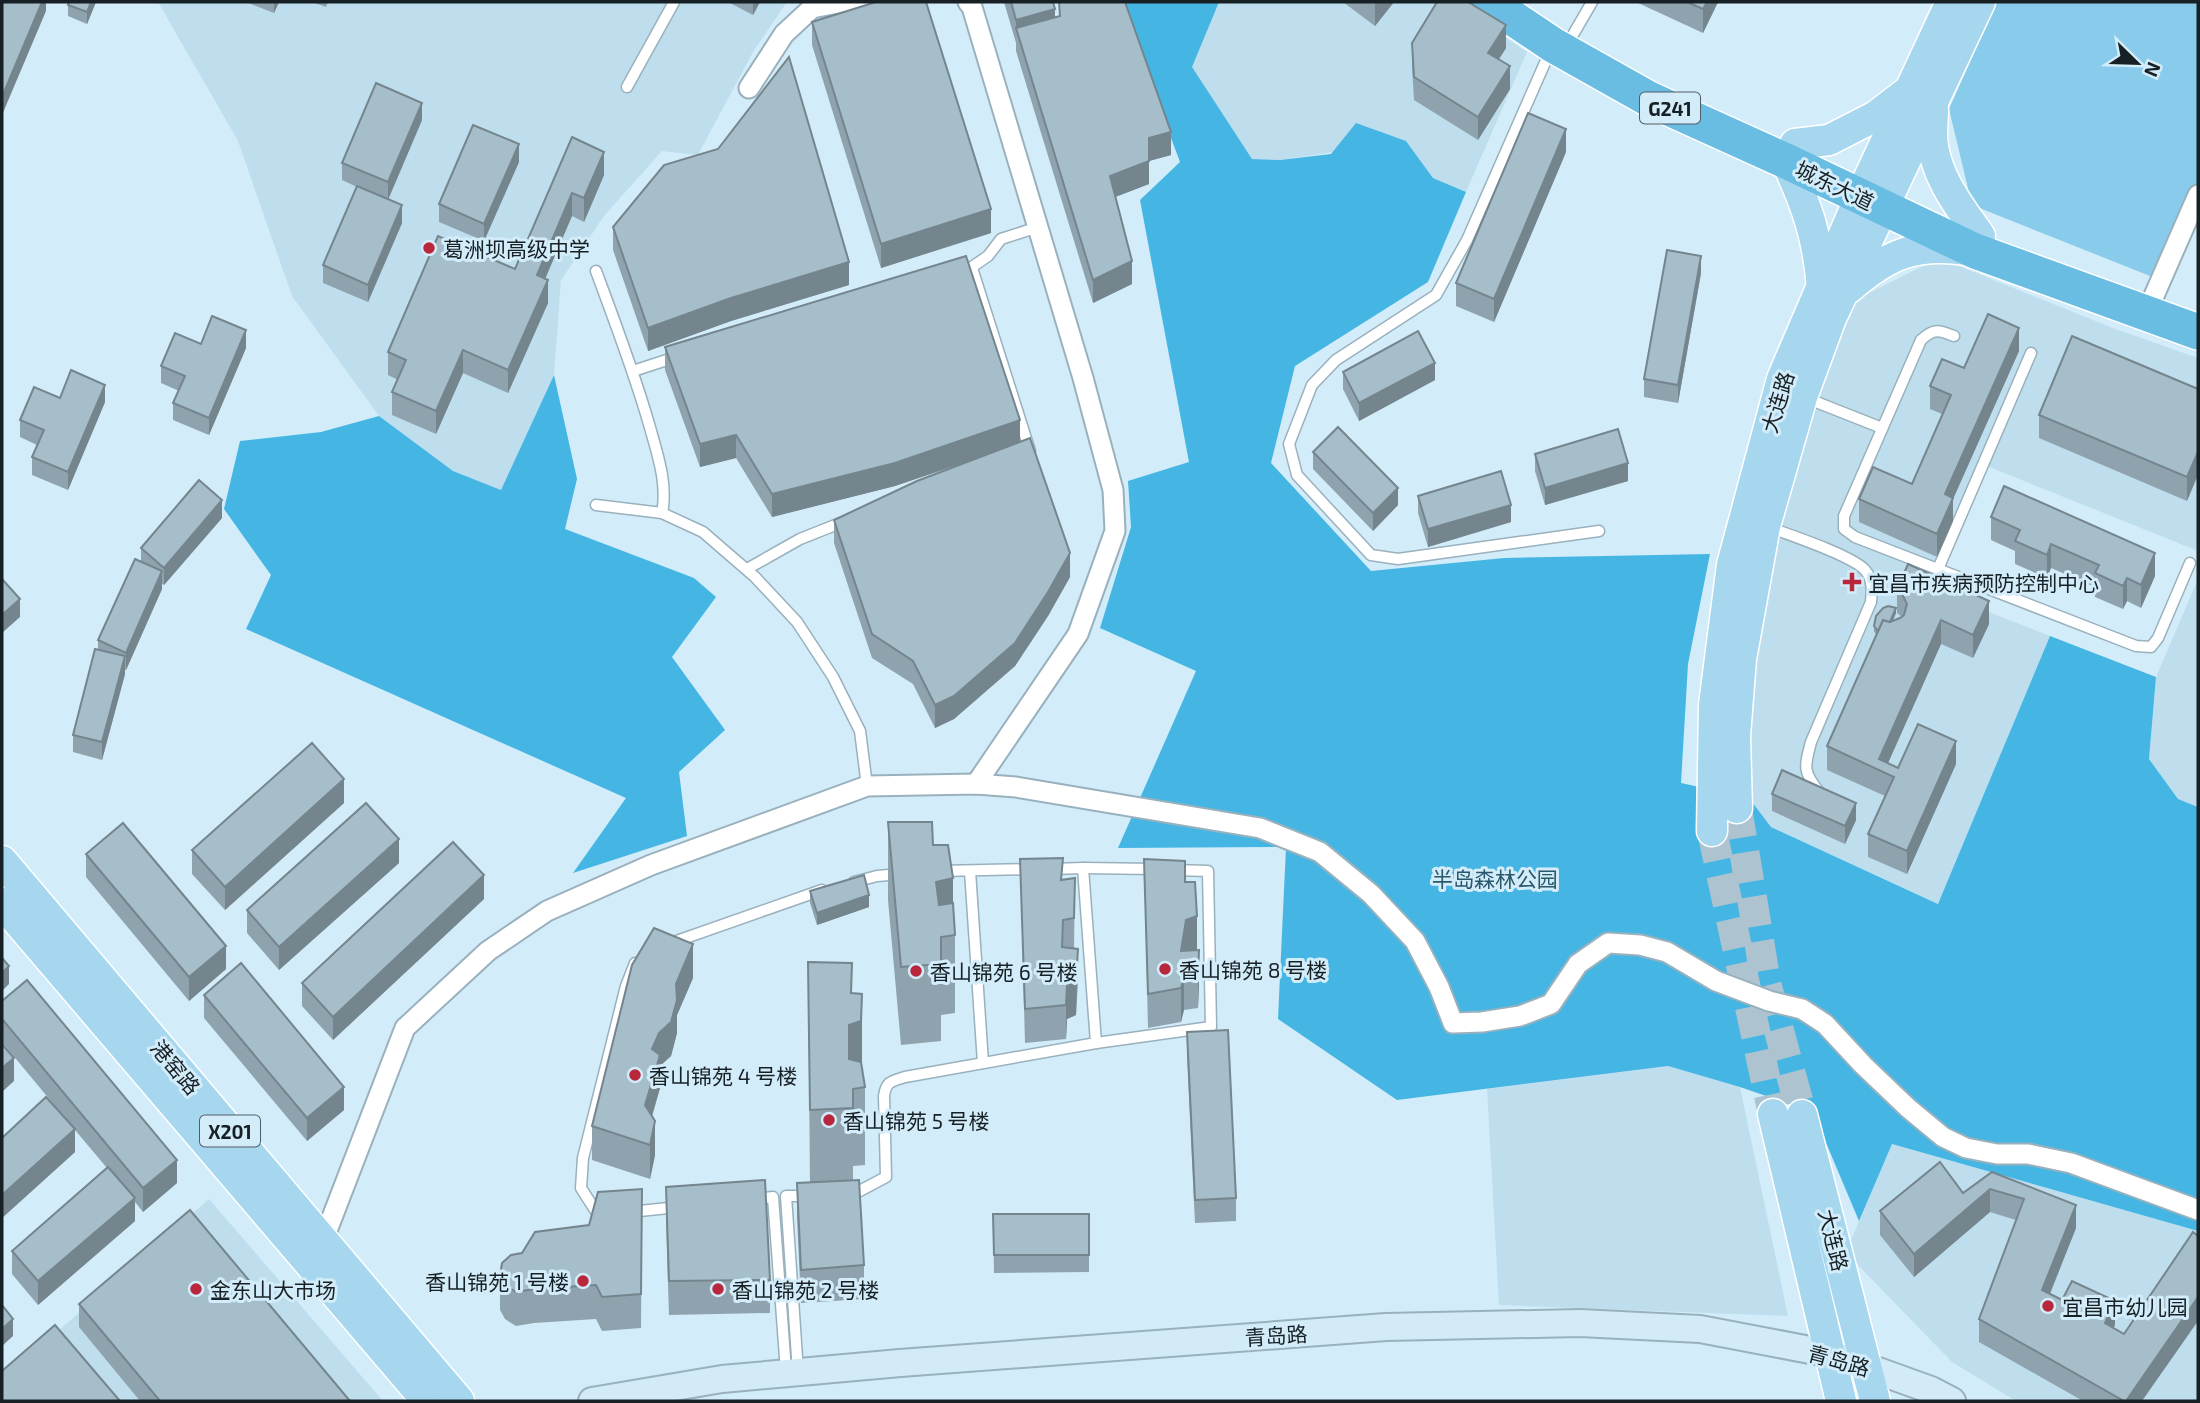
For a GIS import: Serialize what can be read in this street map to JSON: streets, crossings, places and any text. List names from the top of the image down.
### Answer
{
  "streets": {
    "highway": ["G241", "城东大道"],
    "main road": ["大连路", "港窑路", "X201"],
    "street": ["青岛路"]
  },
  "crossings": [
    ["城东大道", "大连路"],
    ["大连路", "青岛路"]
  ],
  "parks": ["半岛森林公园"],
  "places": {
    "other": [
      "葛洲坝高级中学",
      "香山锦苑 8 号楼",
      "香山锦苑 6 号楼",
      "香山锦苑 4 号楼",
      "香山锦苑 5 号楼",
      "香山锦苑 1 号楼",
      "金东山大市场",
      "香山锦苑 2 号楼",
      "宜昌市幼儿园"
    ],
    "health": ["宜昌市疾病预防控制中心"]
  },
  "north": "bottom right"
}
